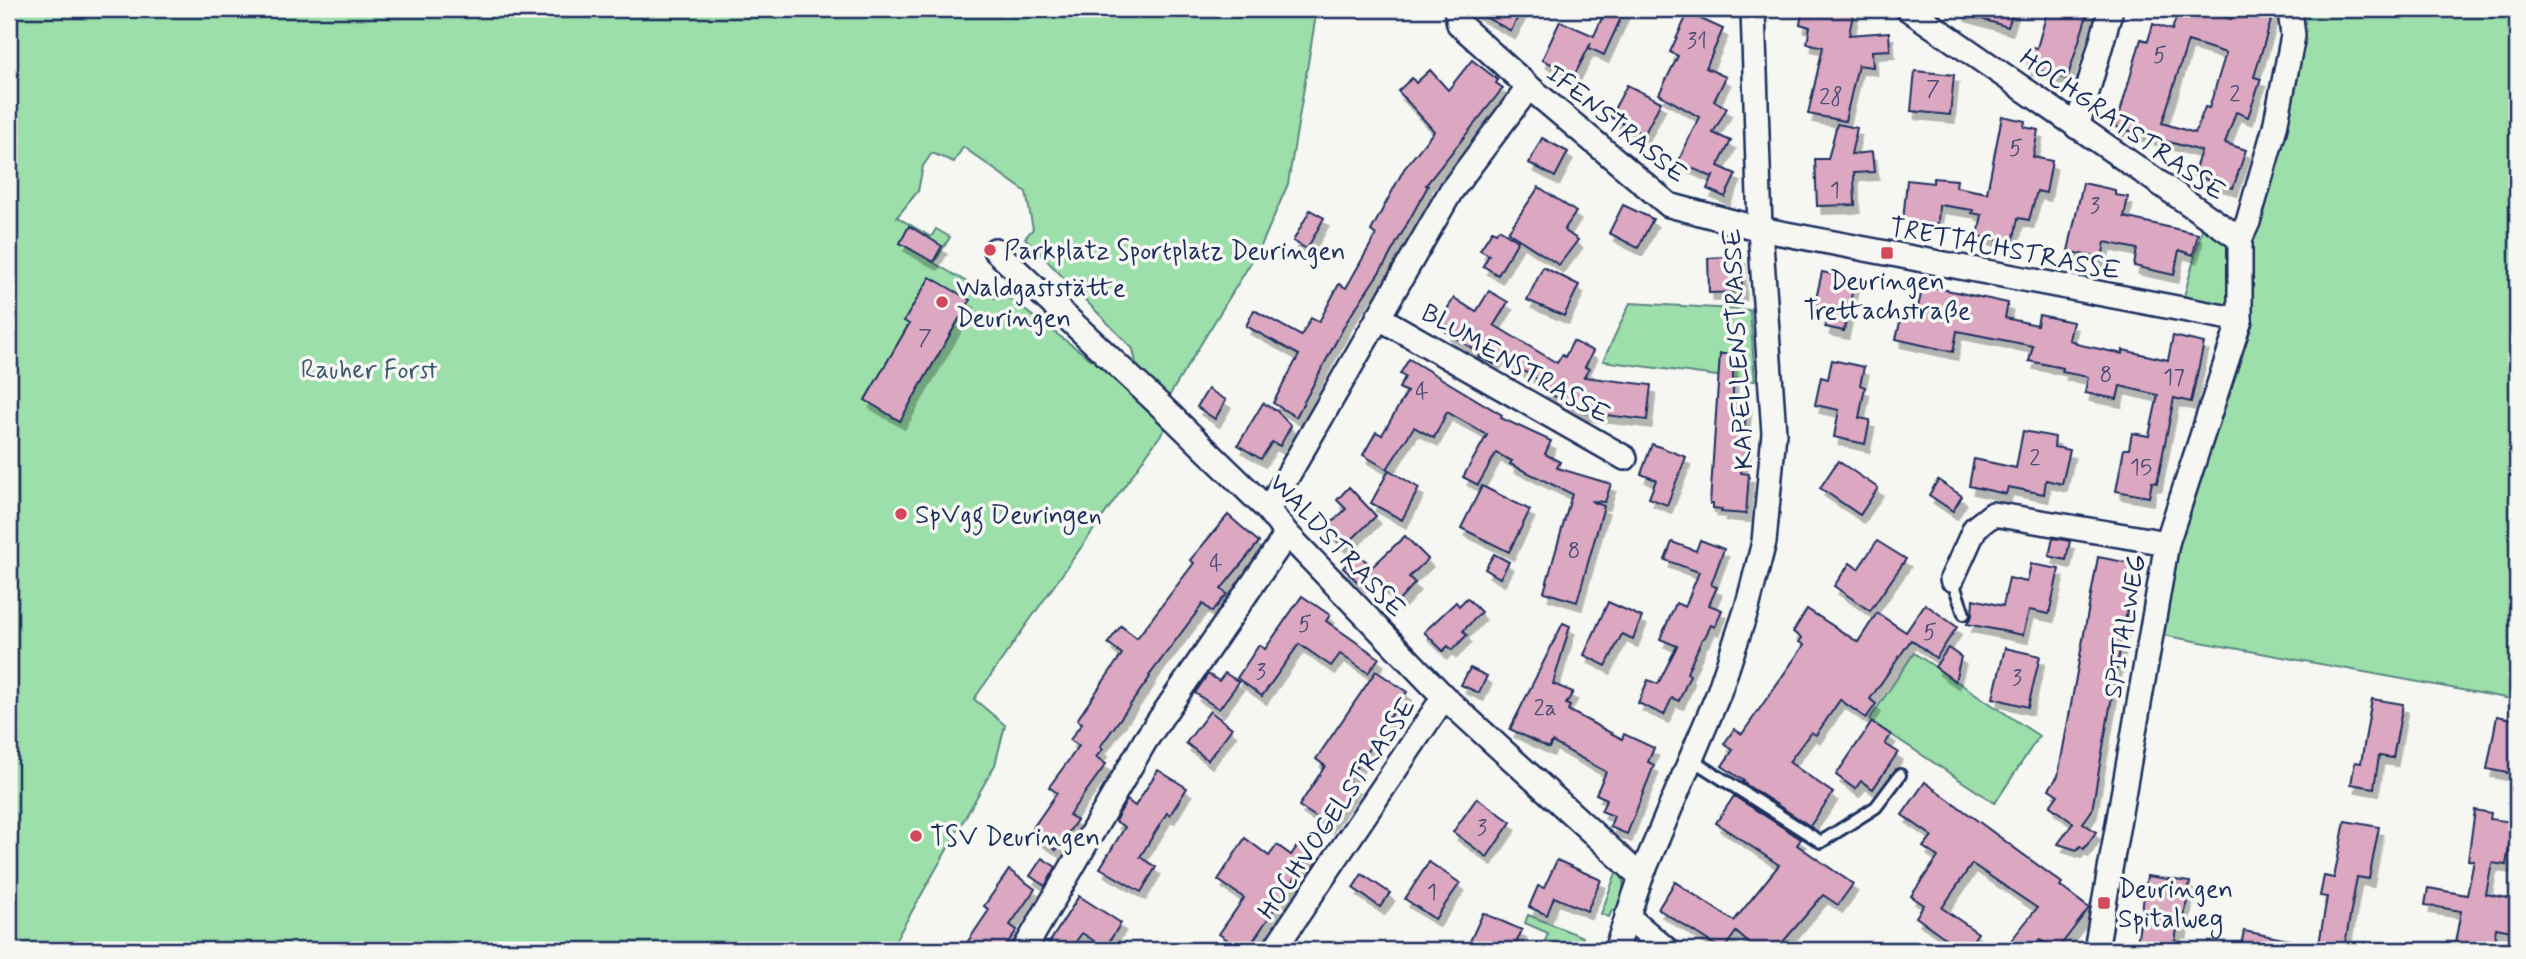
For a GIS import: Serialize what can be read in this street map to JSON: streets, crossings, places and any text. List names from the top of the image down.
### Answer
{
  "streets": {
    "street": [
      "IFENSTRASSE",
      "HOCHGRATSTRASSE",
      "TRETTACHSTRASSE",
      "KAPELLENSTRASSE",
      "BLUMENSTRASSE",
      "WALDSTRASSE",
      "SPITALWEG",
      "HOCHVOGELSTRASSE"
    ]
  },
  "crossings": [
    ["IFENSTRASSE", "TRETTACHSTRASSE"],
    ["IFENSTRASSE", "KAPELLENSTRASSE"],
    ["TRETTACHSTRASSE", "KAPELLENSTRASSE"],
    ["TRETTACHSTRASSE", "SPITALWEG"],
    ["KAPELLENSTRASSE", "WALDSTRASSE"],
    ["WALDSTRASSE", "HOCHVOGELSTRASSE"]
  ],
  "parks": ["Rauher Forst"],
  "places": {
    "other": [
      "Parkplatz Sportplatz Deuringen",
      "Waldgaststätte Deuringen",
      "SpVgg Deuringen",
      "TSV Deuringen"
    ],
    "transit": ["Deuringen Trettachstraße", "Deuringen Spitalweg"]
  },
  "house_numbers": [
    "31",
    "5",
    "7",
    "2",
    "28",
    "5",
    "1",
    "3",
    "7",
    "8",
    "17",
    "4",
    "2",
    "15",
    "8",
    "4",
    "5",
    "5",
    "3",
    "3",
    "2a",
    "3",
    "1"
  ]
}
